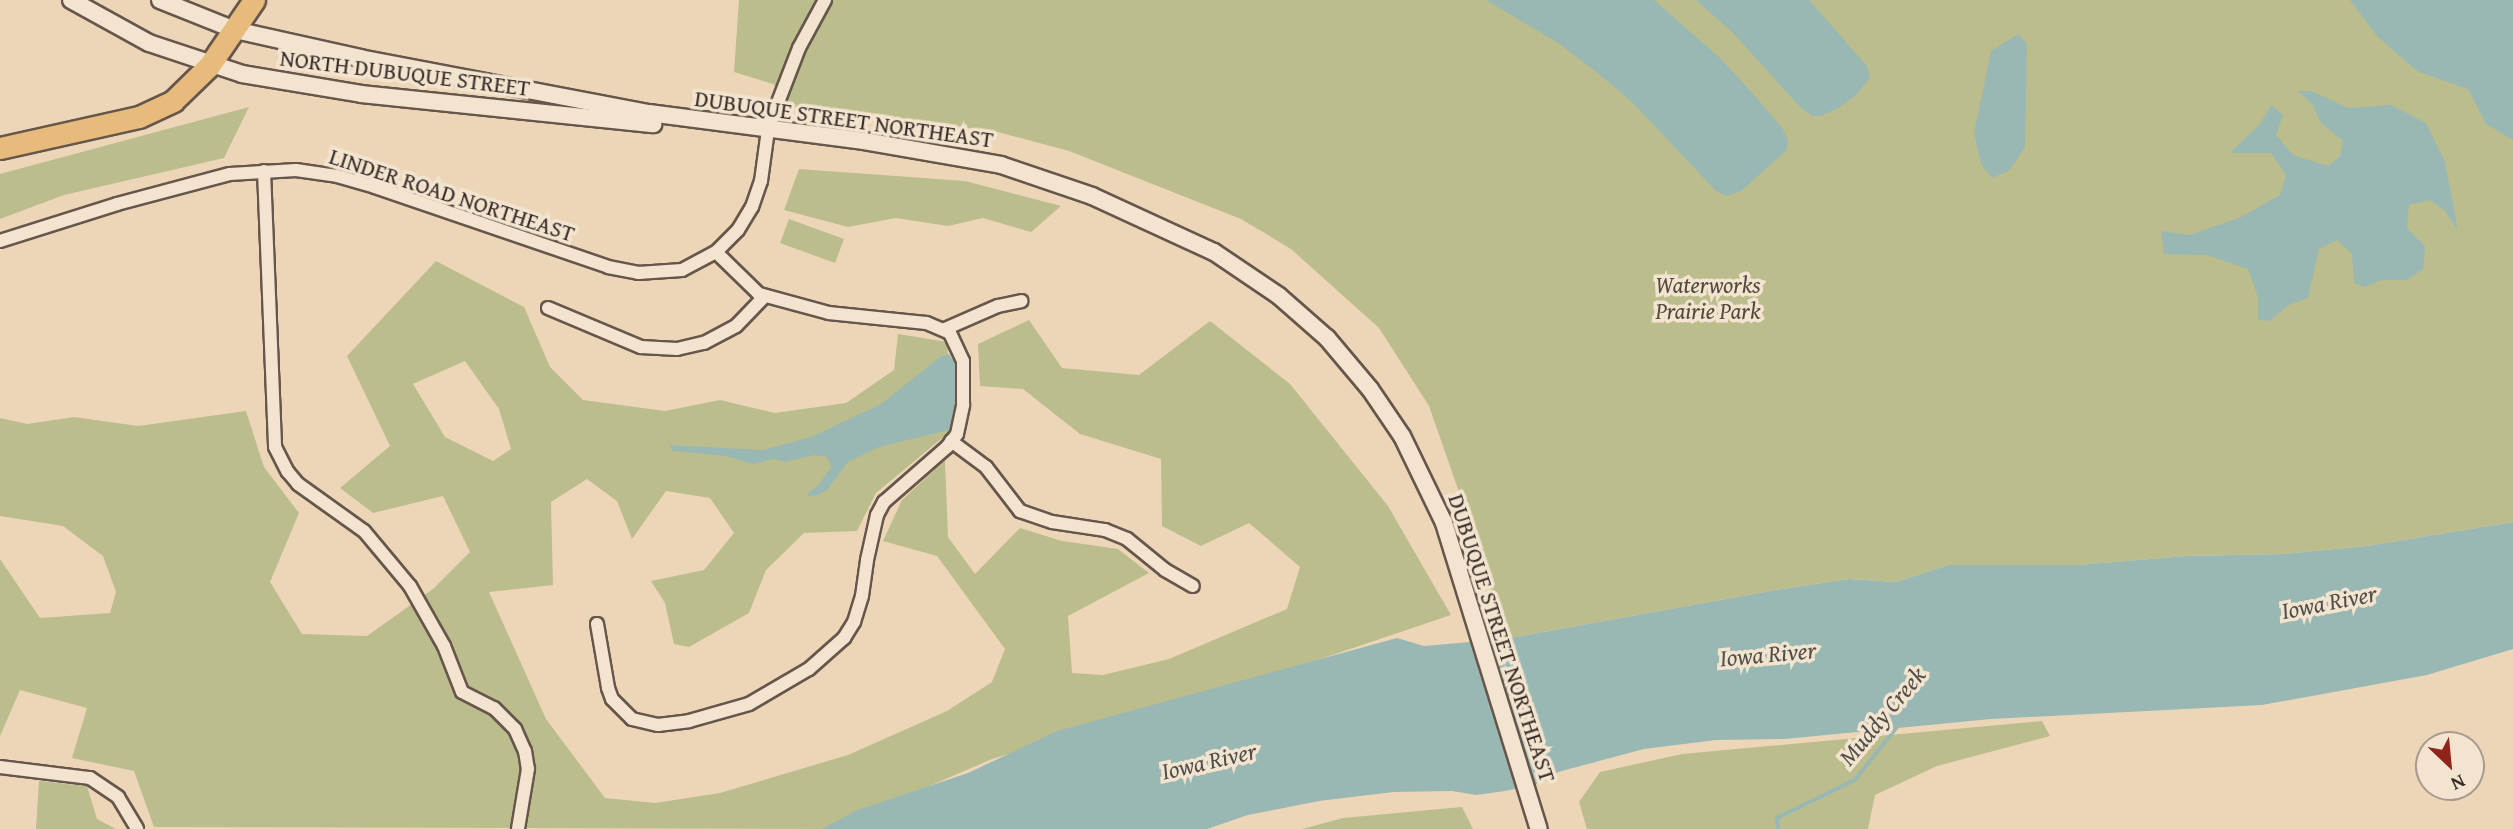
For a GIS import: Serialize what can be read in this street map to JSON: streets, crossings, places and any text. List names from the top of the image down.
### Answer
{
  "streets": {
    "main road": ["NORTH DUBUQUE STREET", "DUBUQUE STREET NORTHEAST"],
    "street": ["LINDER ROAD NORTHEAST"]
  },
  "crossings": [
    ["NORTH DUBUQUE STREET", "DUBUQUE STREET NORTHEAST"],
    ["DUBUQUE STREET NORTHEAST", "LINDER ROAD NORTHEAST"]
  ],
  "water": ["Iowa River", "Muddy Creek"],
  "parks": ["Waterworks Prairie Park"],
  "north": "bottom right"
}
